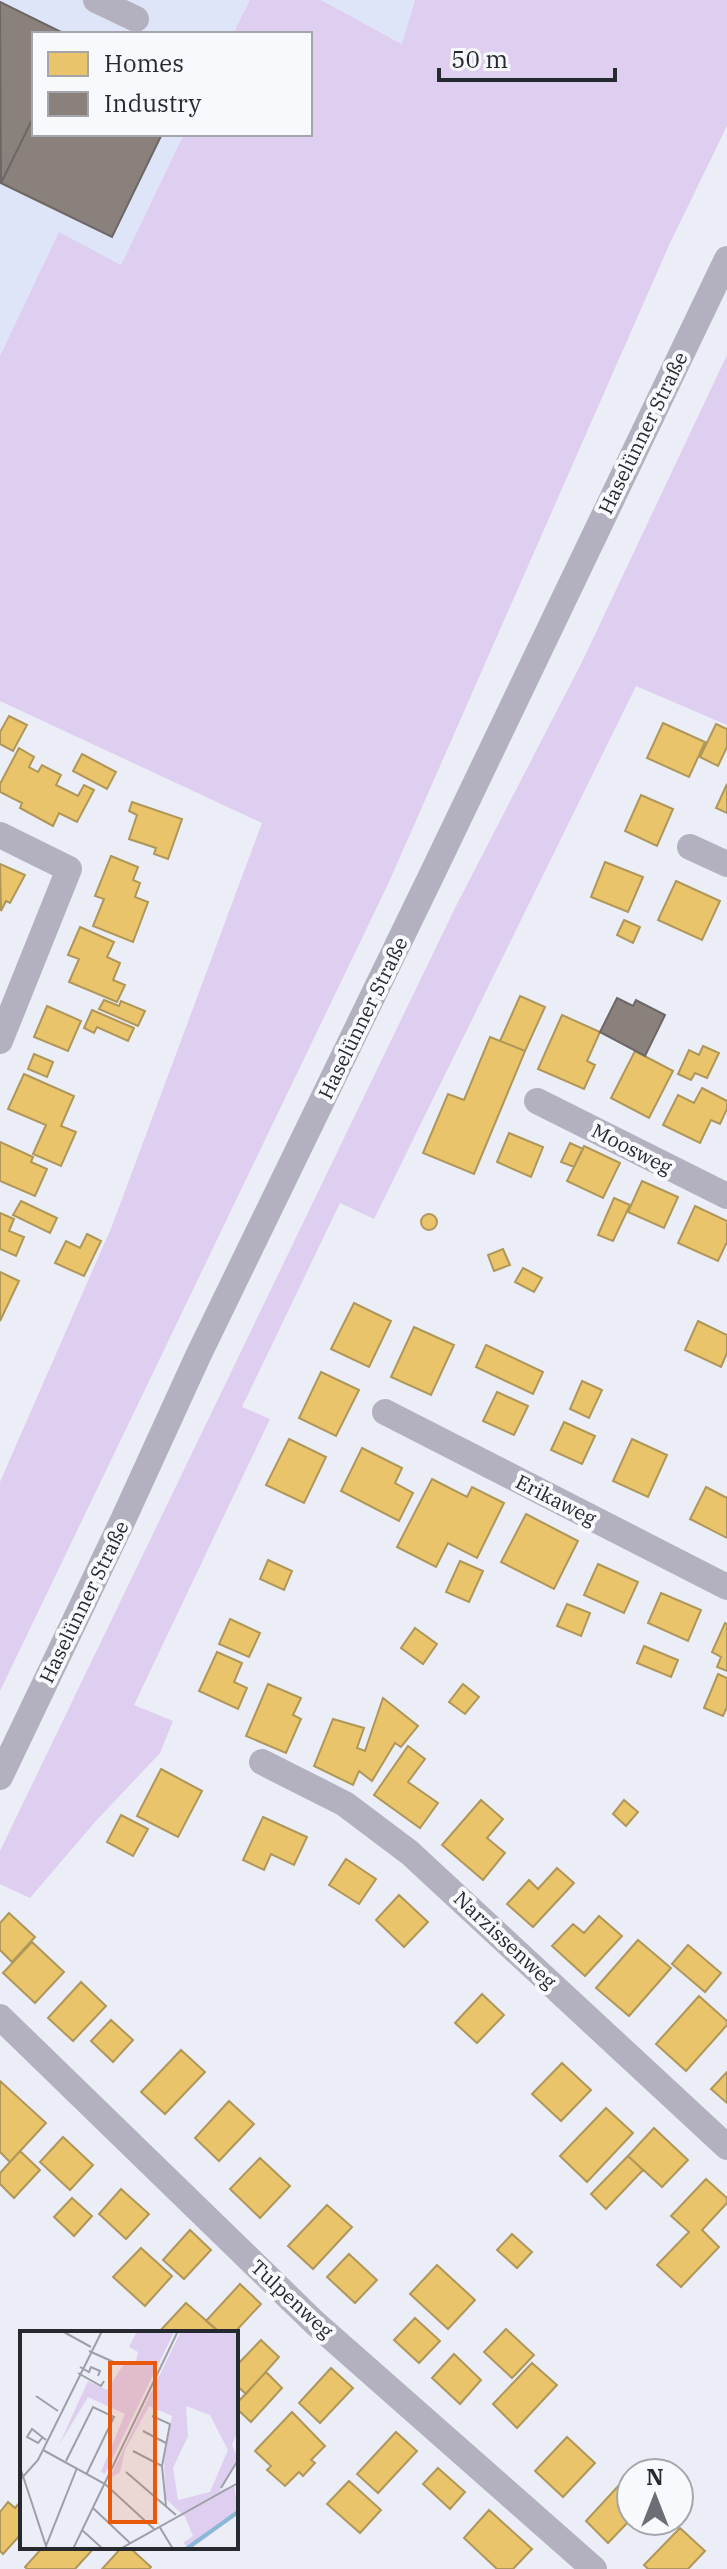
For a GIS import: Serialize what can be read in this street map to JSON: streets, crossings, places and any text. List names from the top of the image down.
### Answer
{
  "streets": {
    "street": [
      "Haselünner Straße",
      "Moosweg",
      "Erikaweg",
      "Narzissenweg",
      "Tulpenweg"
    ]
  },
  "legend": ["Homes", "Industry"],
  "scale_bar": "50 m",
  "north": "top"
}
